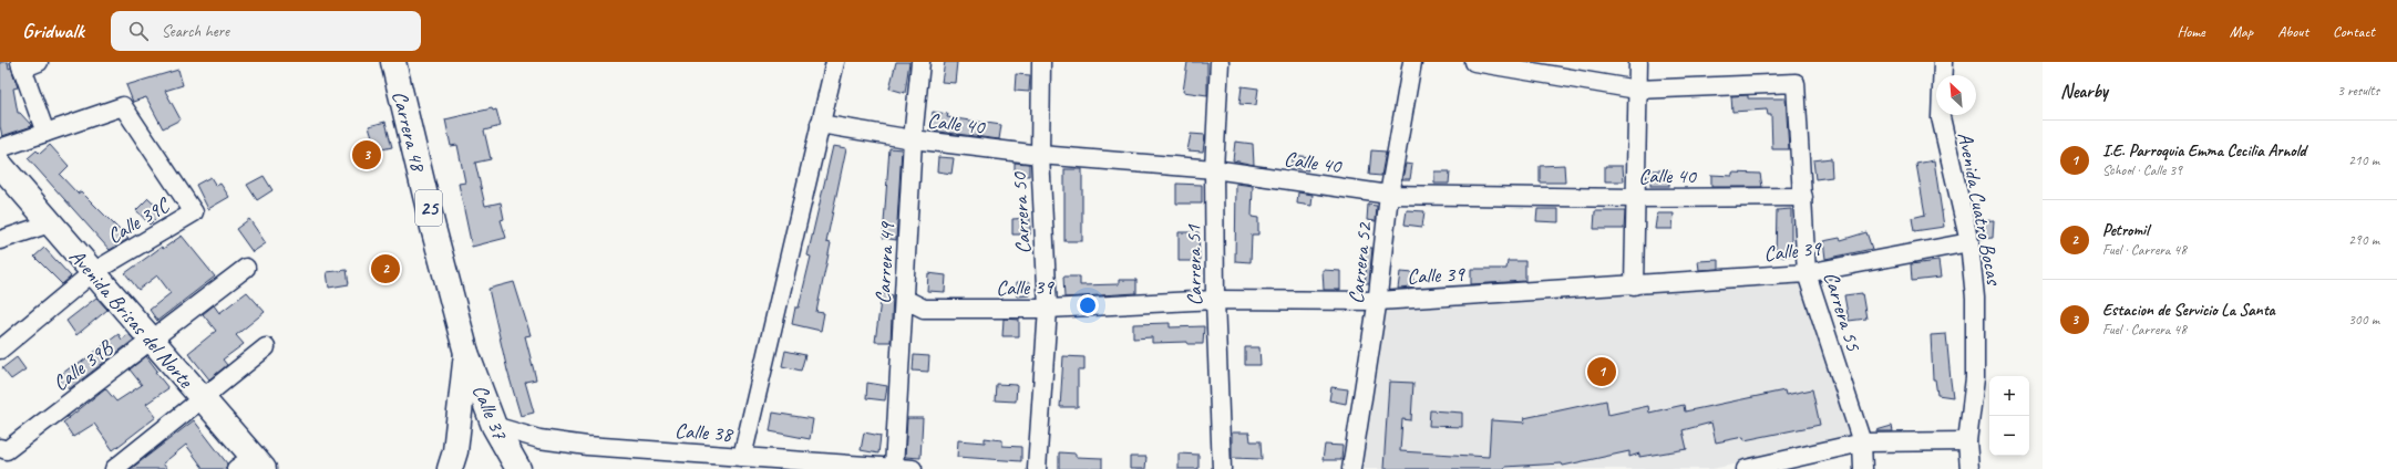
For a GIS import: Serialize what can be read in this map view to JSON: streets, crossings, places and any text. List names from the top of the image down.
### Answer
{
  "streets": {
    "main road": [
      "Carrera 48",
      "25",
      "Avenida Brisas del Norte",
      "Calle 37"
    ],
    "street": [
      "Calle 40",
      "Avenida Cuatro Bocas",
      "Carrera 50",
      "Calle 39C",
      "Calle 39",
      "Carrera 49",
      "Carrera 52",
      "Carrera 51",
      "Carrera 55",
      "Calle 39B",
      "Calle 38"
    ]
  },
  "crossings": [
    ["Calle 40", "Carrera 50"],
    ["Calle 40", "Carrera 49"],
    ["Calle 40", "Carrera 52"],
    ["Calle 40", "Carrera 51"],
    ["Calle 40", "Carrera 55"],
    ["Carrera 48", "Calle 37"],
    ["Avenida Cuatro Bocas", "Calle 39"],
    ["Carrera 50", "Calle 39"],
    ["Calle 39C", "Avenida Brisas del Norte"],
    ["Calle 39", "Carrera 49"],
    ["Calle 39", "Carrera 52"],
    ["Calle 39", "Carrera 51"],
    ["Calle 39", "Carrera 55"],
    ["Carrera 49", "Calle 38"],
    ["Avenida Brisas del Norte", "Calle 39B"],
    ["Calle 37", "Calle 38"]
  ],
  "north": "top left",
  "page": {
    "header": "Gridwalk",
    "search": "Search here",
    "nav": [
      "Home",
      "Map",
      "About",
      "Contact"
    ],
    "heading": ["Nearby", "3 results"],
    "list": [
      {
        "mark": "1",
        "name": "I.E. Parroquia Emma Cecilia Arnold",
        "note": "School · Calle 39",
        "value": "210 m"
      },
      {
        "mark": "2",
        "name": "Petromil",
        "note": "Fuel · Carrera 48",
        "value": "290 m"
      },
      {
        "mark": "3",
        "name": "Estacion de Servicio La Santa",
        "note": "Fuel · Carrera 48",
        "value": "300 m"
      }
    ],
    "pins": ["3", "2", "1"],
    "map_buttons": ["+", "−"]
  }
}
